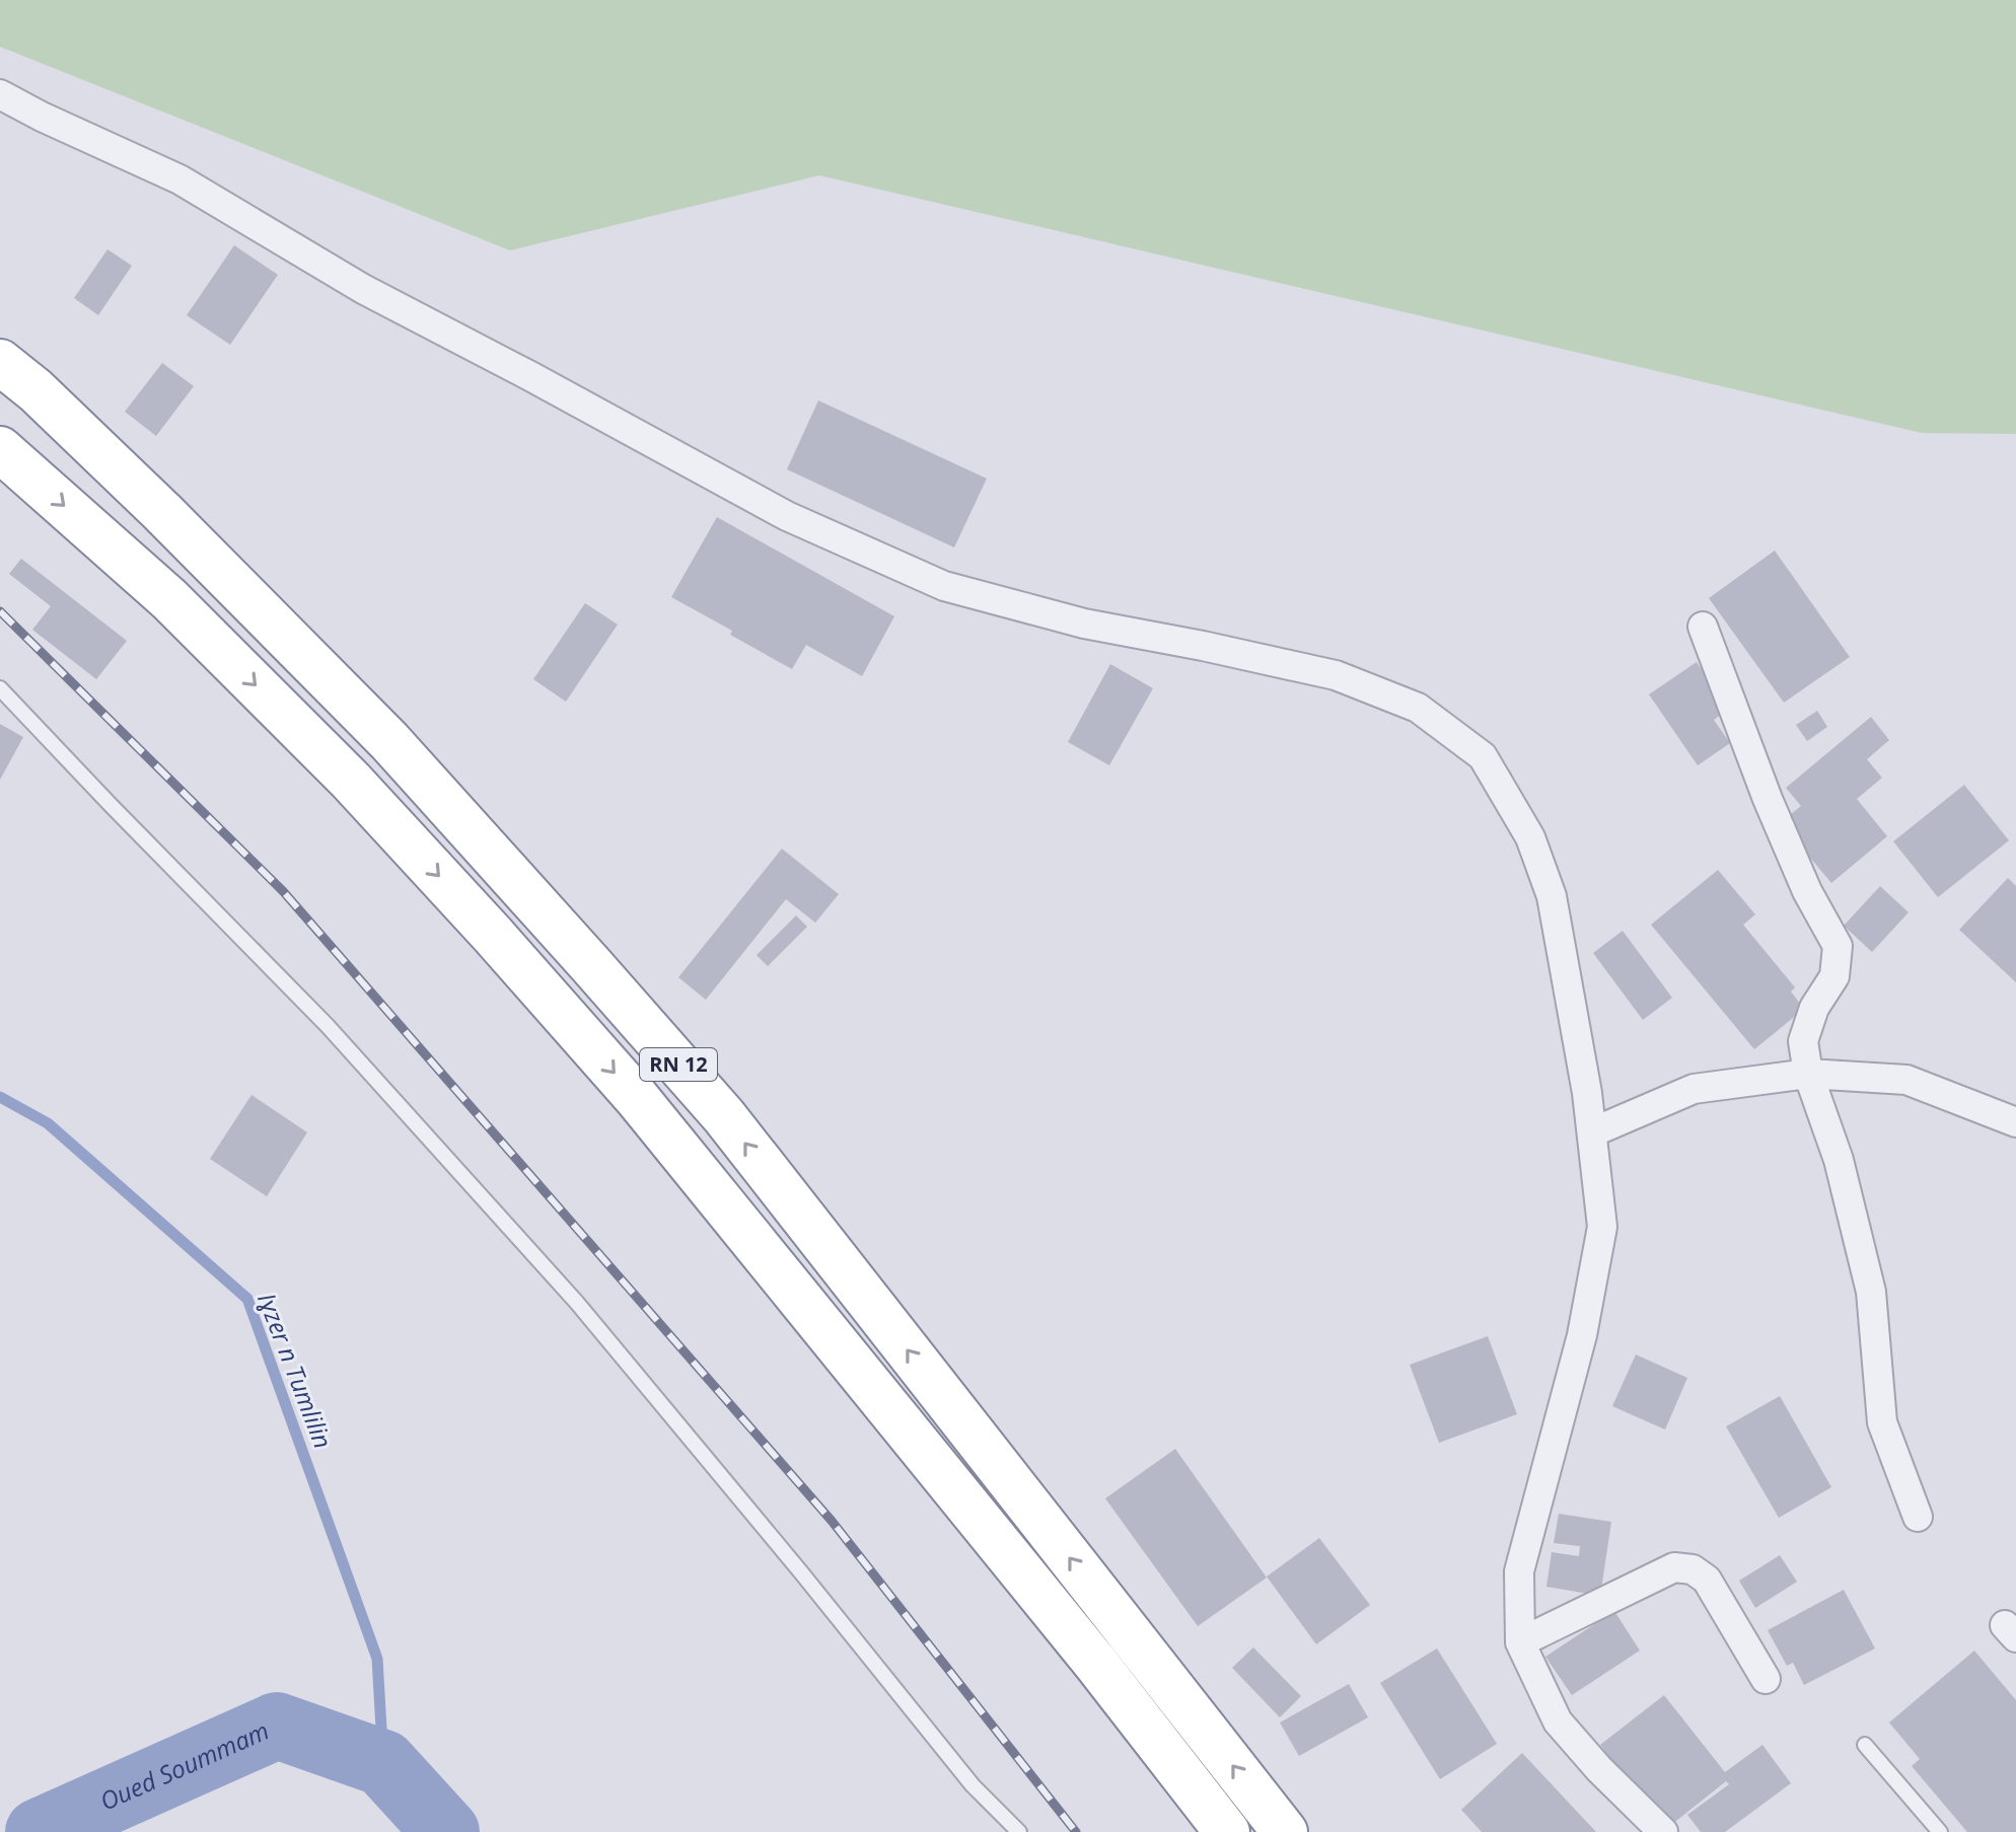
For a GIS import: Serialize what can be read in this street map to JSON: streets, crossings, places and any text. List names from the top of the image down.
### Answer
{
  "streets": {
    "highway": ["RN 12"]
  },
  "water": ["Iɣzer n Tumlilin", "Oued Soummam"]
}
